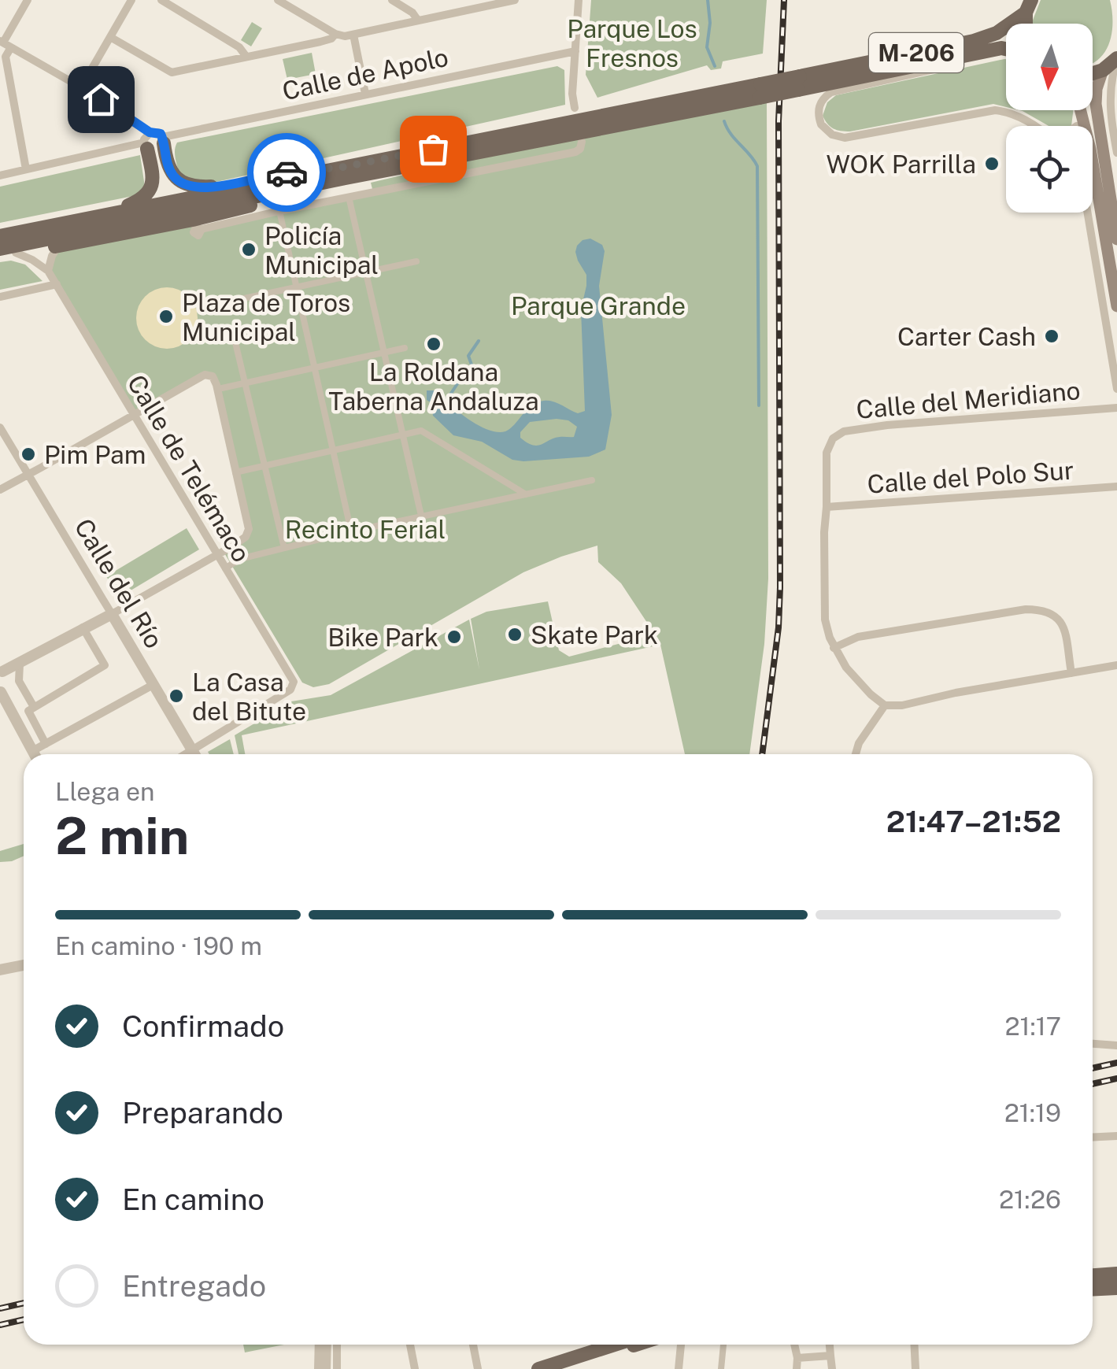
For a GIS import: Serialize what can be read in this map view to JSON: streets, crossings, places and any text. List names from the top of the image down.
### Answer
{
  "streets": {
    "main road": ["M-206"],
    "street": [
      "Calle de Apolo",
      "Calle del Meridiano",
      "Calle de Telémaco",
      "Calle del Polo Sur",
      "Calle del Río"
    ]
  },
  "crossings": [
    ["Calle del Meridiano", "Calle del Polo Sur"],
    ["Calle de Telémaco", "Calle del Río"]
  ],
  "parks": ["Parque Los Fresnos", "Parque Grande", "Recinto Ferial"],
  "places": [
    "WOK Parrilla",
    "Policía Municipal",
    "Plaza de Toros Municipal",
    "Carter Cash",
    "La Roldana Taberna Andaluza",
    "Pim Pam",
    "Skate Park",
    "Bike Park",
    "La Casa del Bitute"
  ],
  "north": "bottom",
  "page": {
    "heading": ["2 min", "Llega en", "21:47–21:52"],
    "bar": "En camino · 190 m",
    "list": [
      ["Confirmado", "21:17"],
      ["Preparando", "21:19"],
      ["En camino", "21:26"],
      "Entregado"
    ]
  }
}
